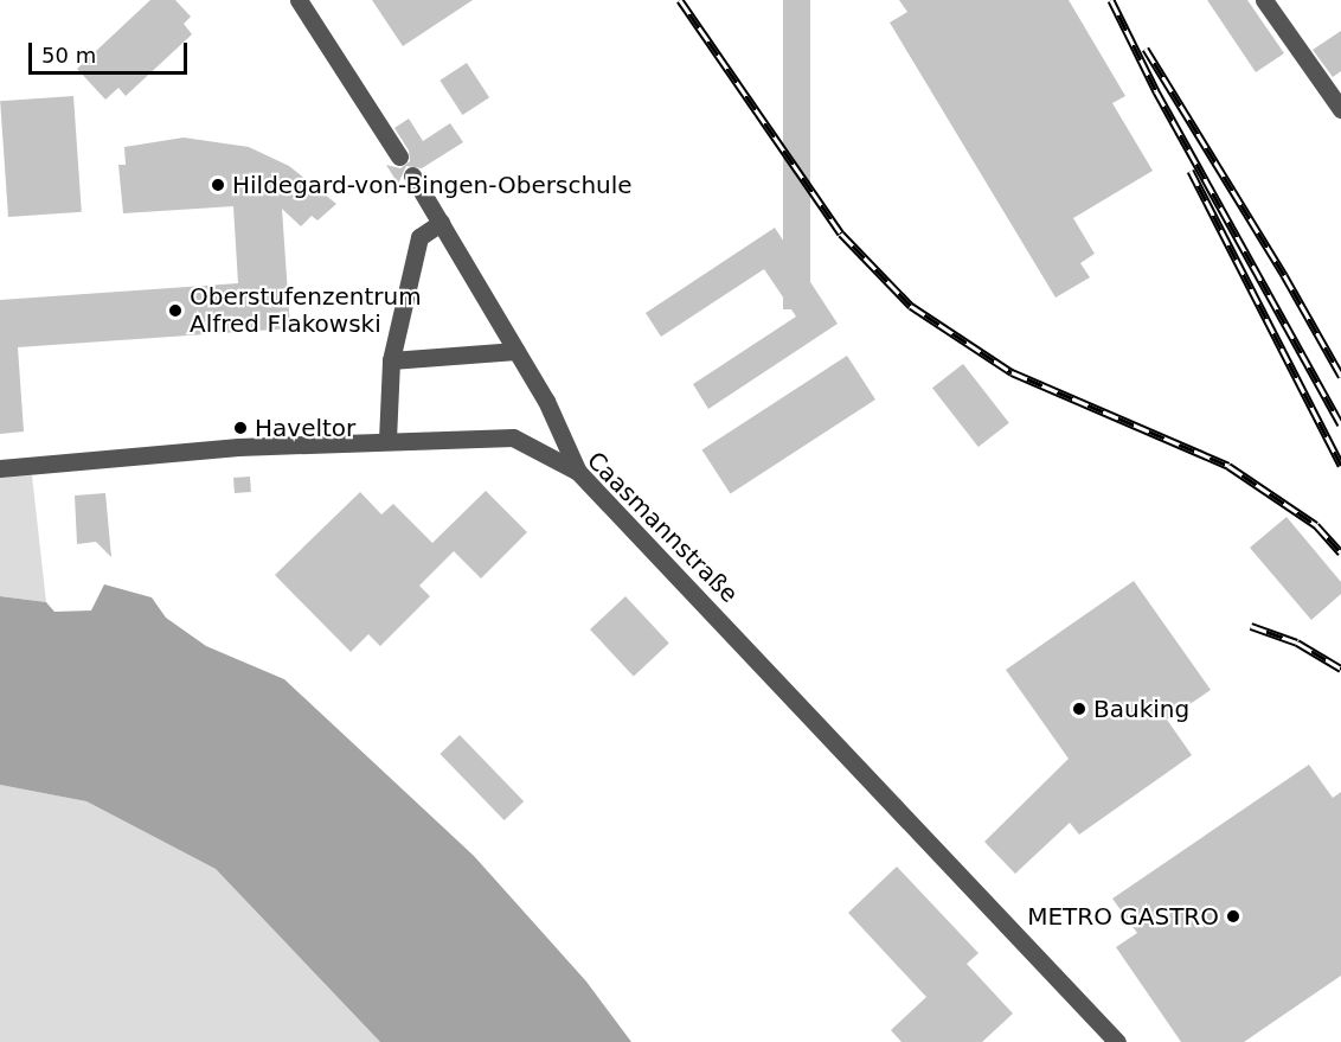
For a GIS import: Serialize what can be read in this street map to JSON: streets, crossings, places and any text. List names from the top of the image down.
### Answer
{
  "streets": {
    "street": ["Caasmannstraße"]
  },
  "places": [
    "Hildegard-von-Bingen-Oberschule",
    "Oberstufenzentrum Alfred Flakowski",
    "Haveltor",
    "Bauking",
    "METRO GASTRO"
  ],
  "scale_bar": "50 m"
}
